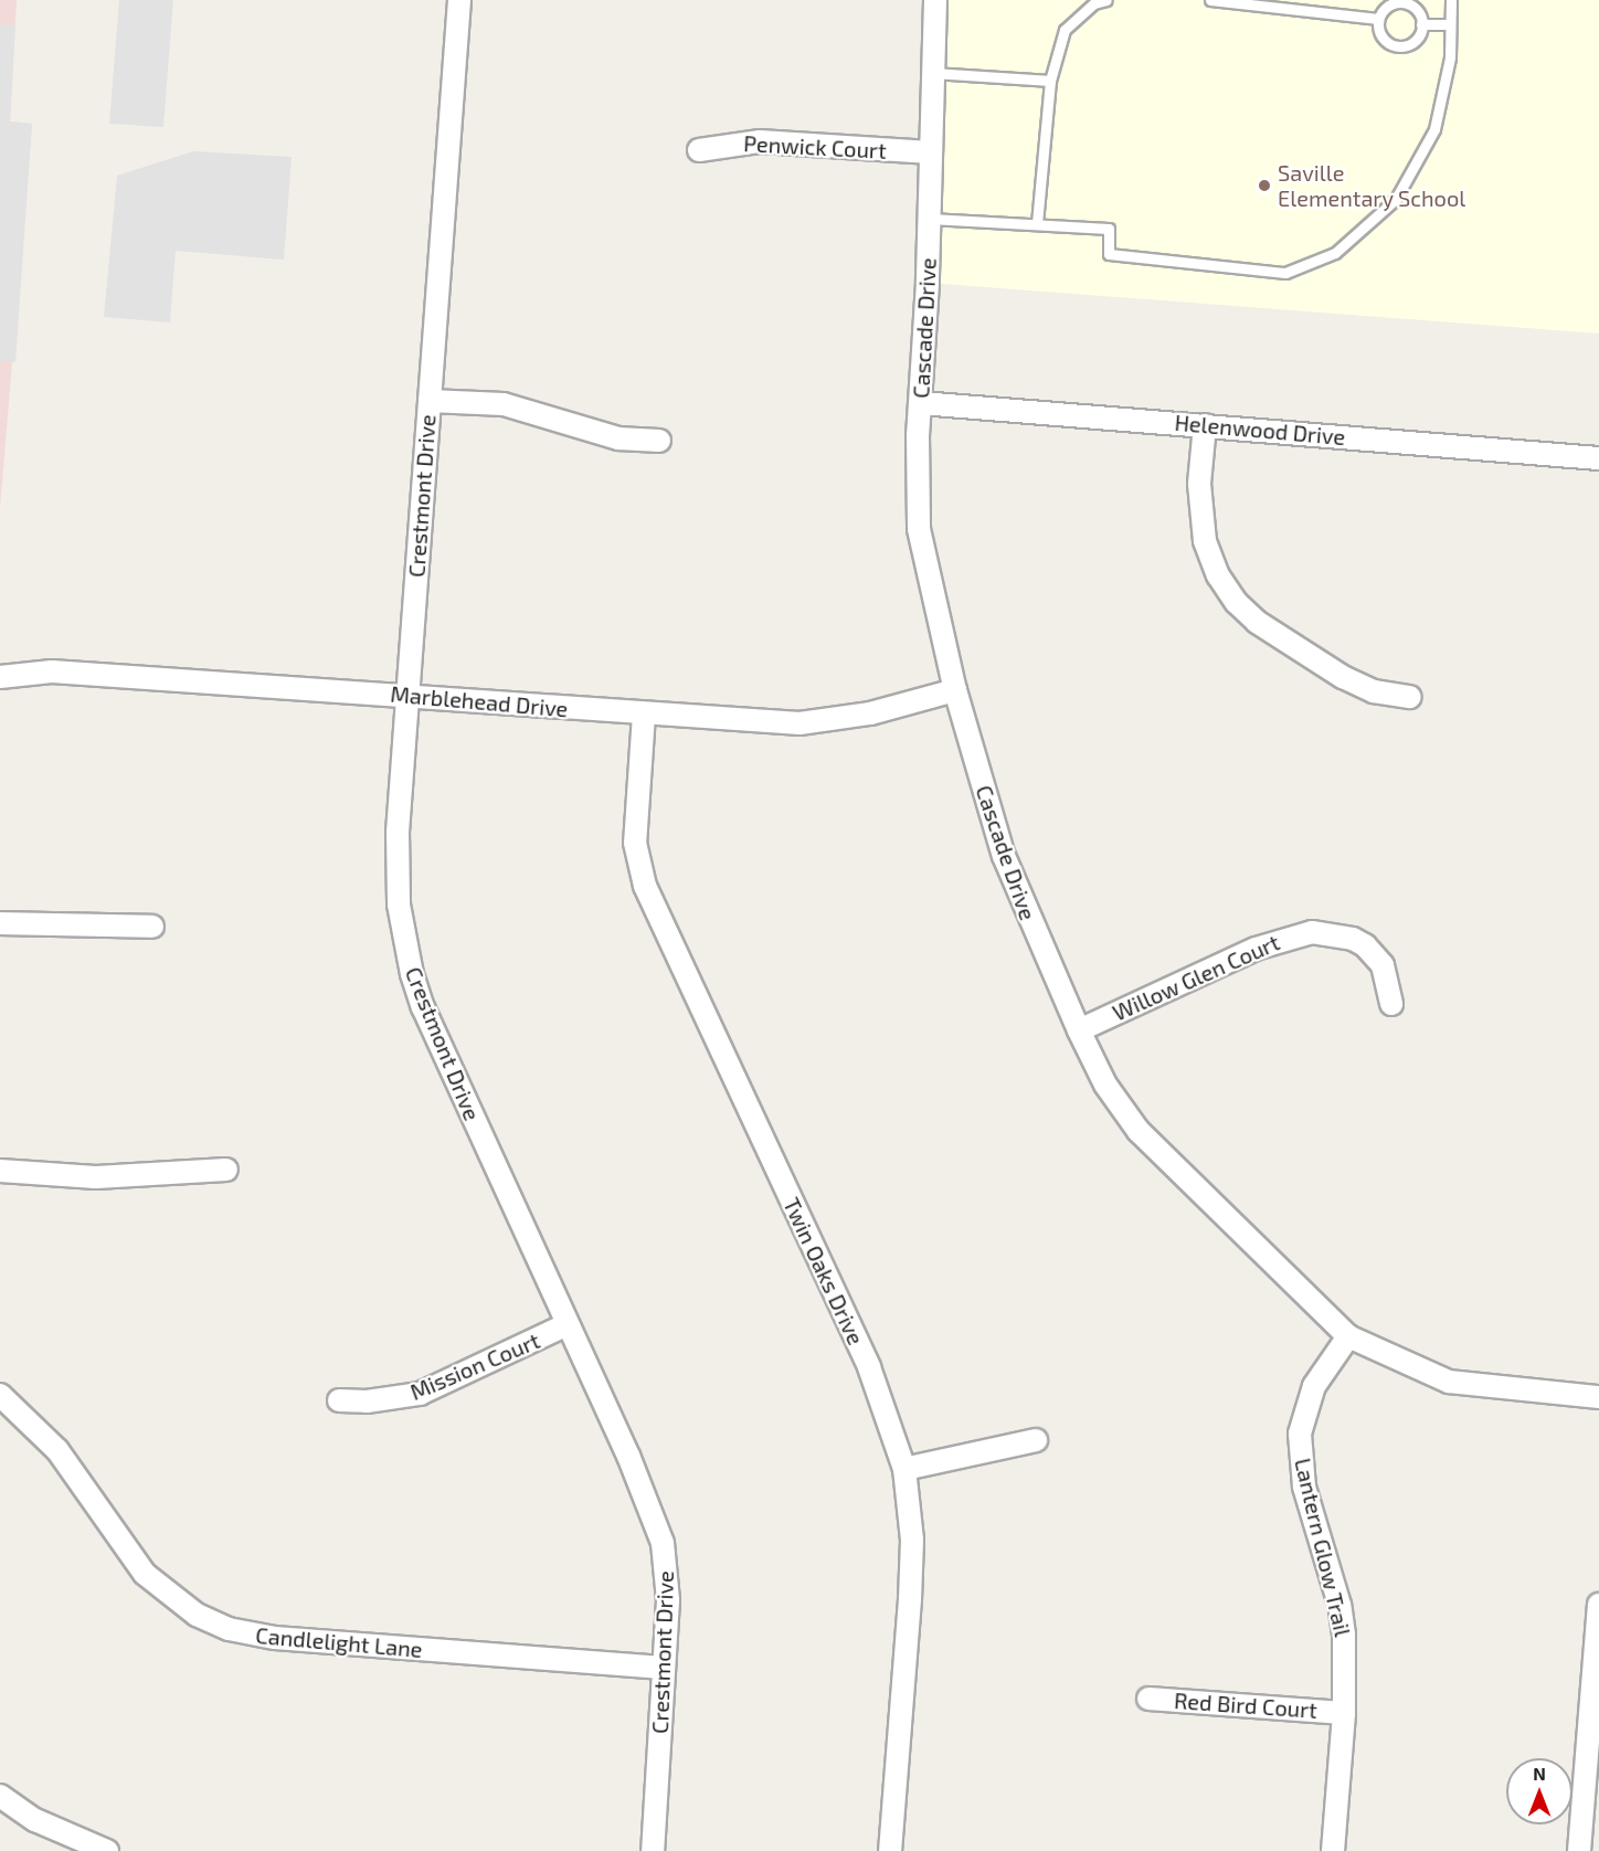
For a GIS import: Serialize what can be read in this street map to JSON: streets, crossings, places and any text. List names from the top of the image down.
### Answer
{
  "streets": {
    "street": [
      "Penwick Court",
      "Cascade Drive",
      "Helenwood Drive",
      "Crestmont Drive",
      "Marblehead Drive",
      "Willow Glen Court",
      "Twin Oaks Drive",
      "Mission Court",
      "Lantern Glow Trail",
      "Candlelight Lane",
      "Red Bird Court"
    ]
  },
  "crossings": [
    ["Penwick Court", "Cascade Drive"],
    ["Cascade Drive", "Helenwood Drive"],
    ["Cascade Drive", "Marblehead Drive"],
    ["Cascade Drive", "Willow Glen Court"],
    ["Cascade Drive", "Lantern Glow Trail"],
    ["Crestmont Drive", "Marblehead Drive"],
    ["Crestmont Drive", "Mission Court"],
    ["Crestmont Drive", "Candlelight Lane"],
    ["Marblehead Drive", "Twin Oaks Drive"],
    ["Lantern Glow Trail", "Red Bird Court"]
  ],
  "places": ["Saville Elementary School"],
  "north": "top"
}
